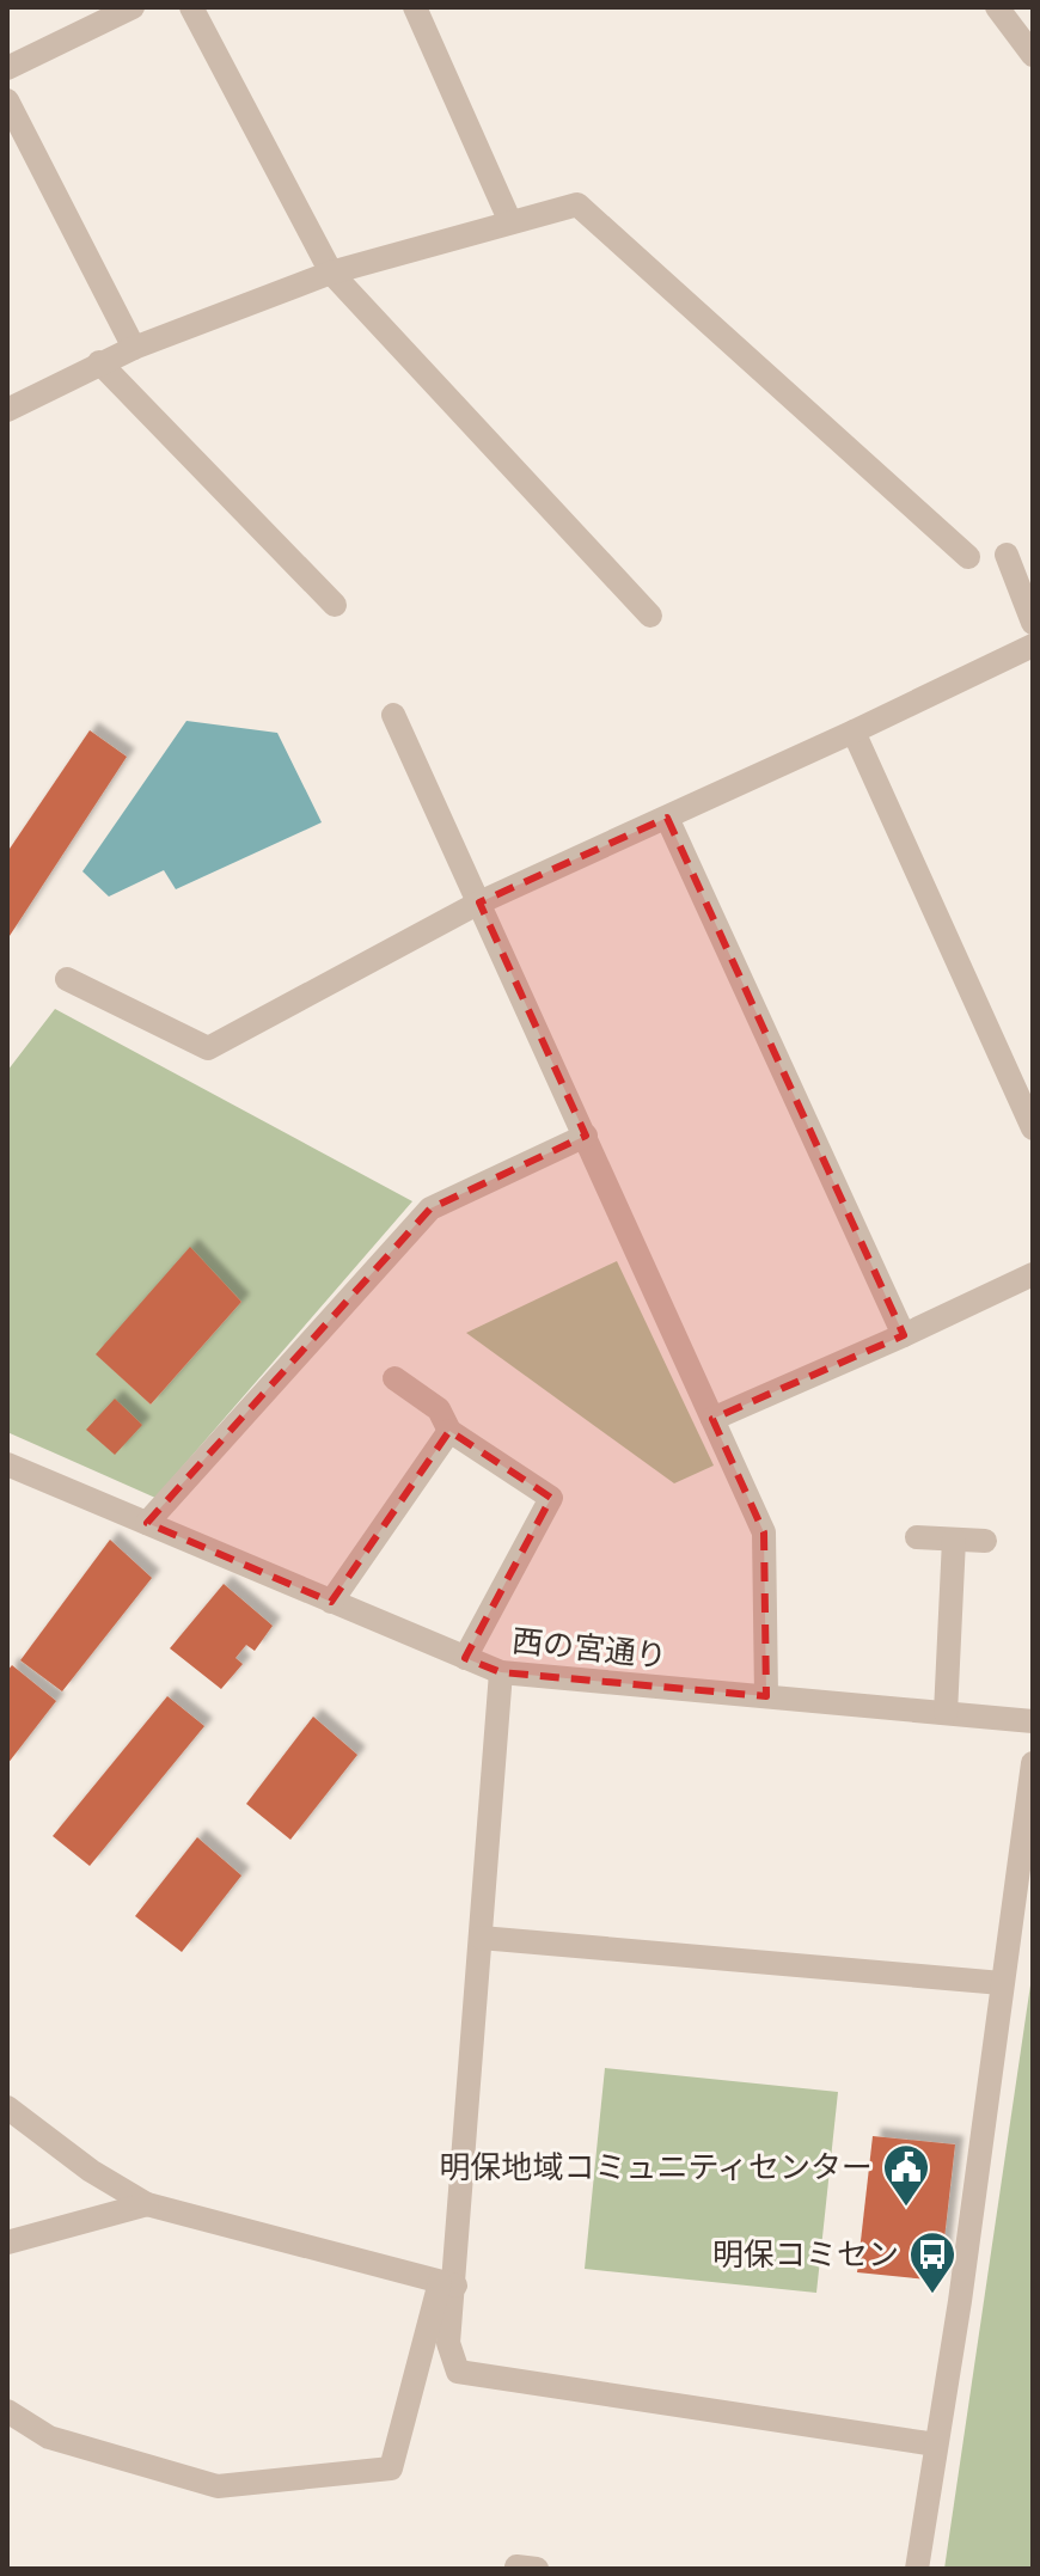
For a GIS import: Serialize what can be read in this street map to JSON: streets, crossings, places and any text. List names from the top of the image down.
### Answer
{
  "streets": {
    "street": ["西の宮通り"]
  },
  "places": {
    "public building": ["明保地域コミュニティセンター"],
    "bus stop": ["明保コミセン"]
  }
}
